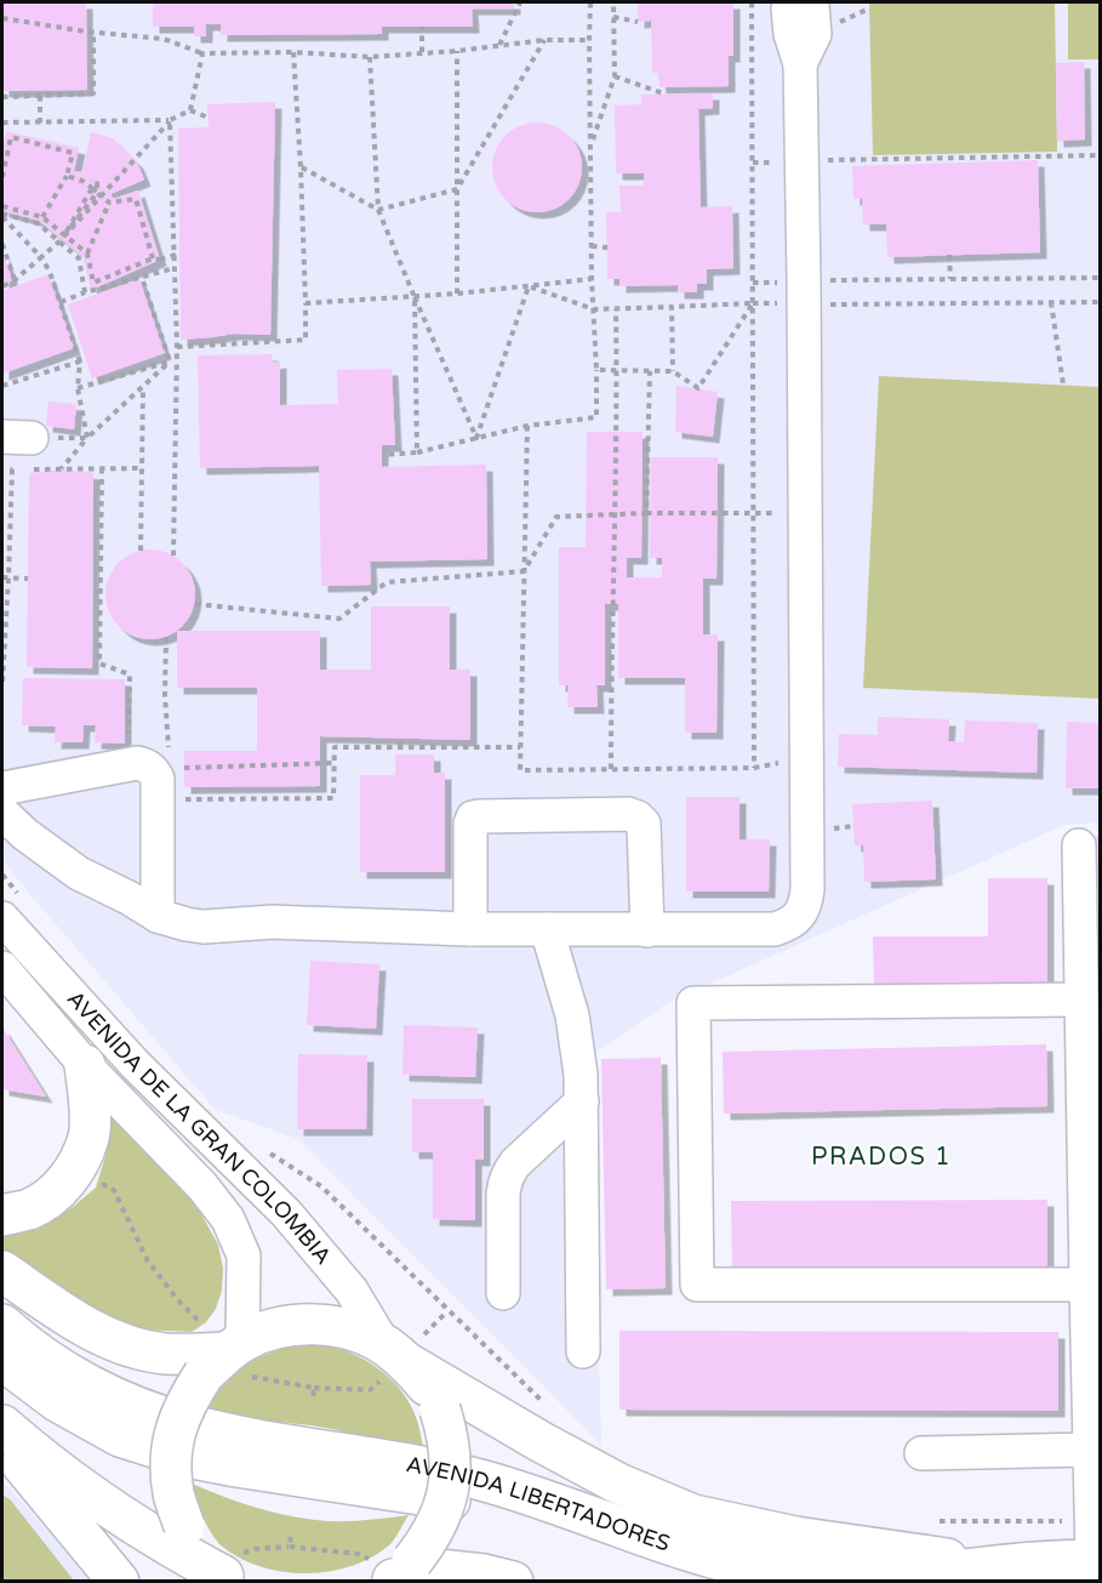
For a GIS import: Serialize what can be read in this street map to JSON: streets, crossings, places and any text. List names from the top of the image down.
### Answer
{
  "streets": {
    "main road": ["AVENIDA LIBERTADORES"],
    "street": ["AVENIDA DE LA GRAN COLOMBIA"]
  },
  "districts": ["PRADOS 1"]
}
